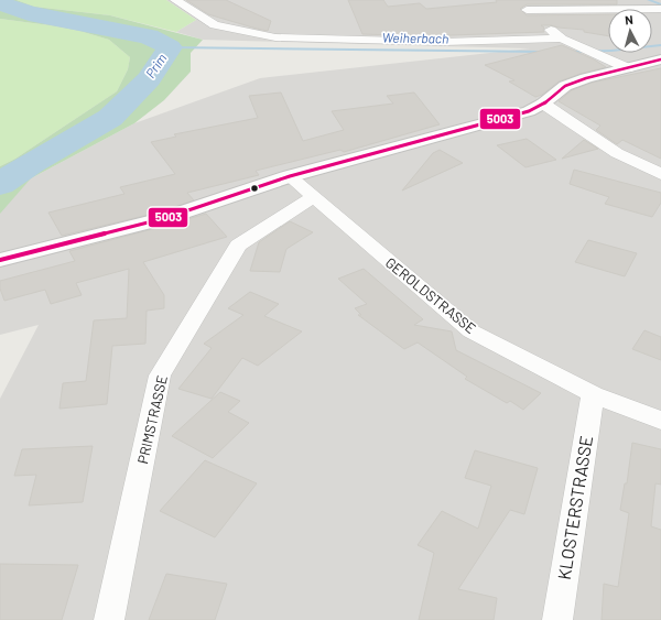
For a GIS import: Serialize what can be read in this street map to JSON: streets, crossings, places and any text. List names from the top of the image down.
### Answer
{
  "streets": {
    "street": ["GEROLDSTRASSE", "PRIMSTRASSE", "KLOSTERSTRASSE"]
  },
  "crossings": [
    ["GEROLDSTRASSE", "PRIMSTRASSE"],
    ["GEROLDSTRASSE", "KLOSTERSTRASSE"]
  ],
  "water": ["Weiherbach", "Prim"],
  "lines": ["transit line 5003"],
  "north": "top"
}
